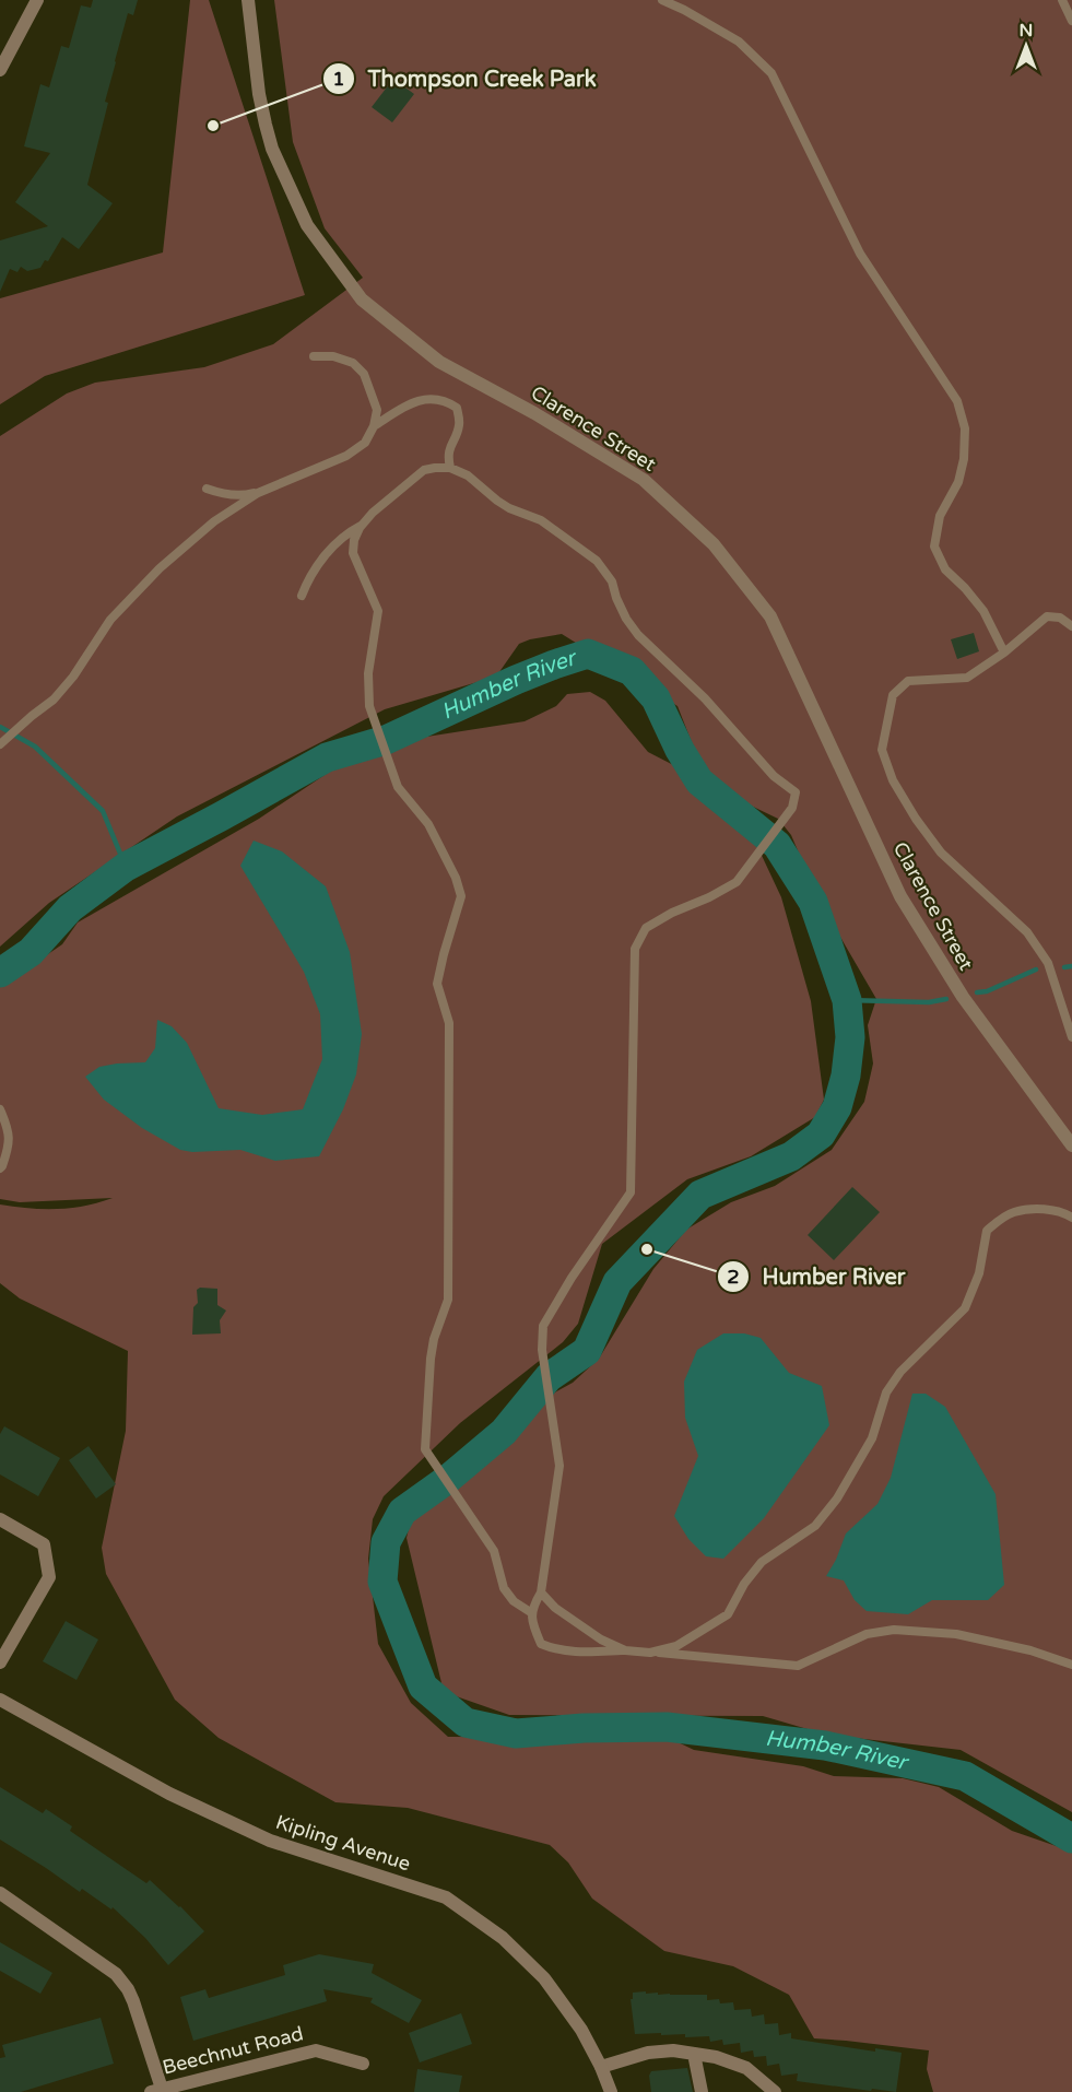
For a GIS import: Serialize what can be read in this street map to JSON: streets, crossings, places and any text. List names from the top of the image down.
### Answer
{
  "streets": {
    "street": ["Clarence Street", "Kipling Avenue", "Beechnut Road"]
  },
  "water": ["Humber River"],
  "places": ["Thompson Creek Park", "Humber River"],
  "north": "top"
}
